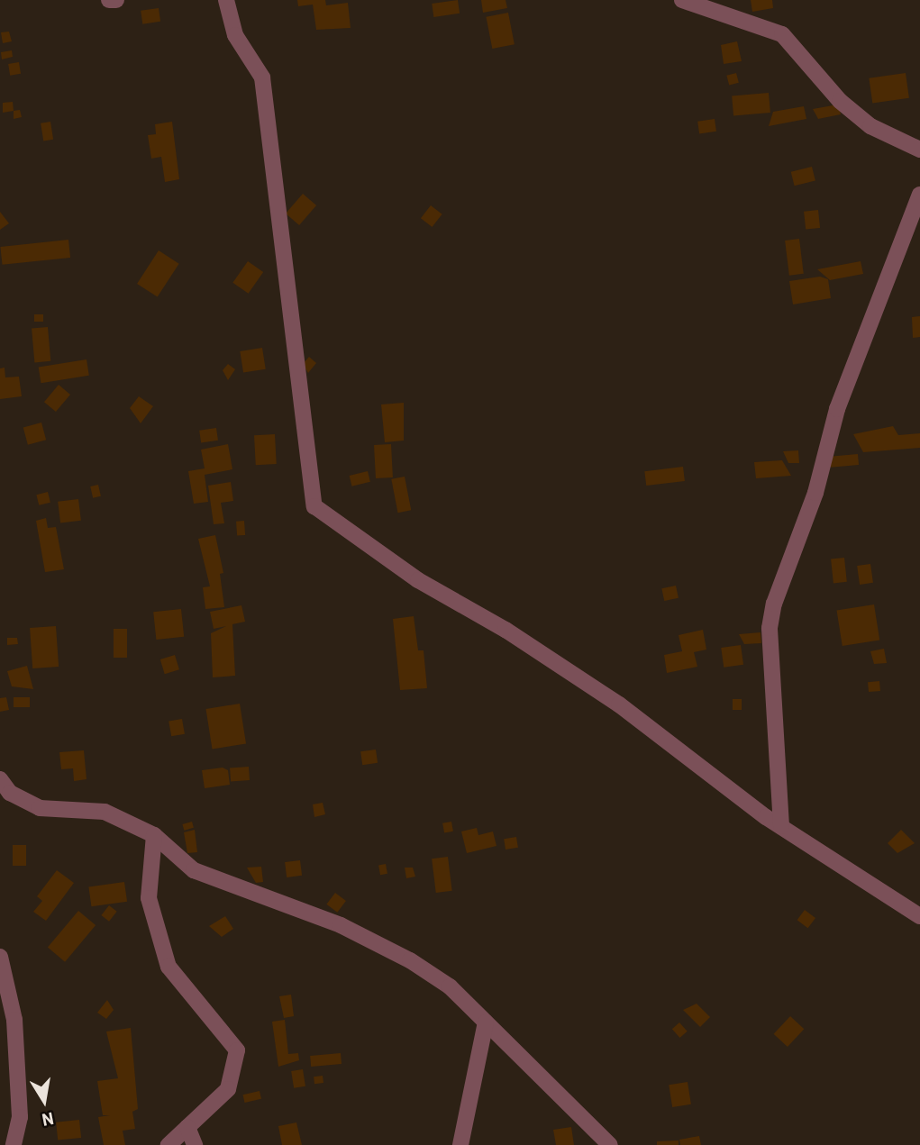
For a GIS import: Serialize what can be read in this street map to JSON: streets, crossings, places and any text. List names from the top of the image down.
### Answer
{
  "north": "bottom"
}
